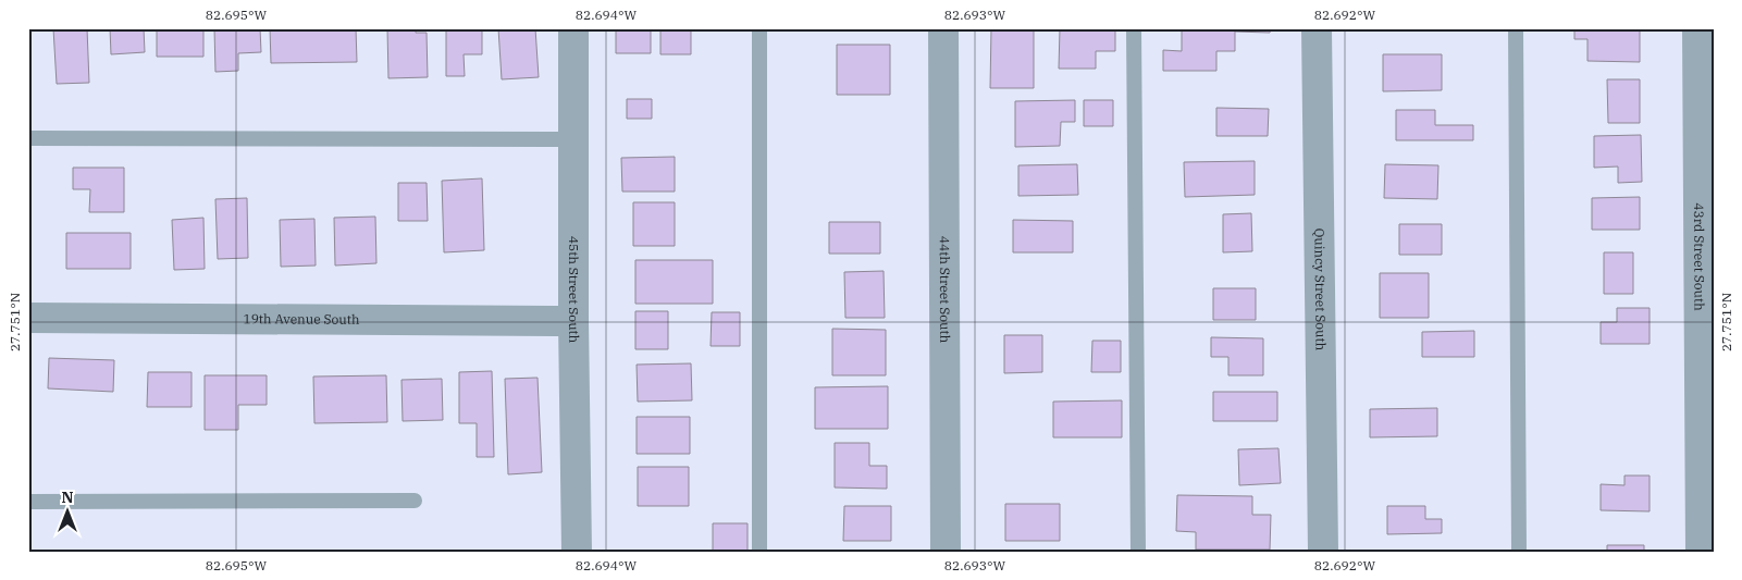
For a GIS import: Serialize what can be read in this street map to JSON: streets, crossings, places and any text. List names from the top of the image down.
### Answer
{
  "streets": {
    "street": [
      "43rd Street South",
      "44th Street South",
      "Quincy Street South",
      "45th Street South",
      "19th Avenue South"
    ]
  },
  "crossings": [
    ["45th Street South", "19th Avenue South"]
  ],
  "north": "top",
  "coordinates": [
    "82.695°W",
    "82.694°W",
    "82.693°W",
    "82.692°W",
    "27.751°N"
  ]
}
